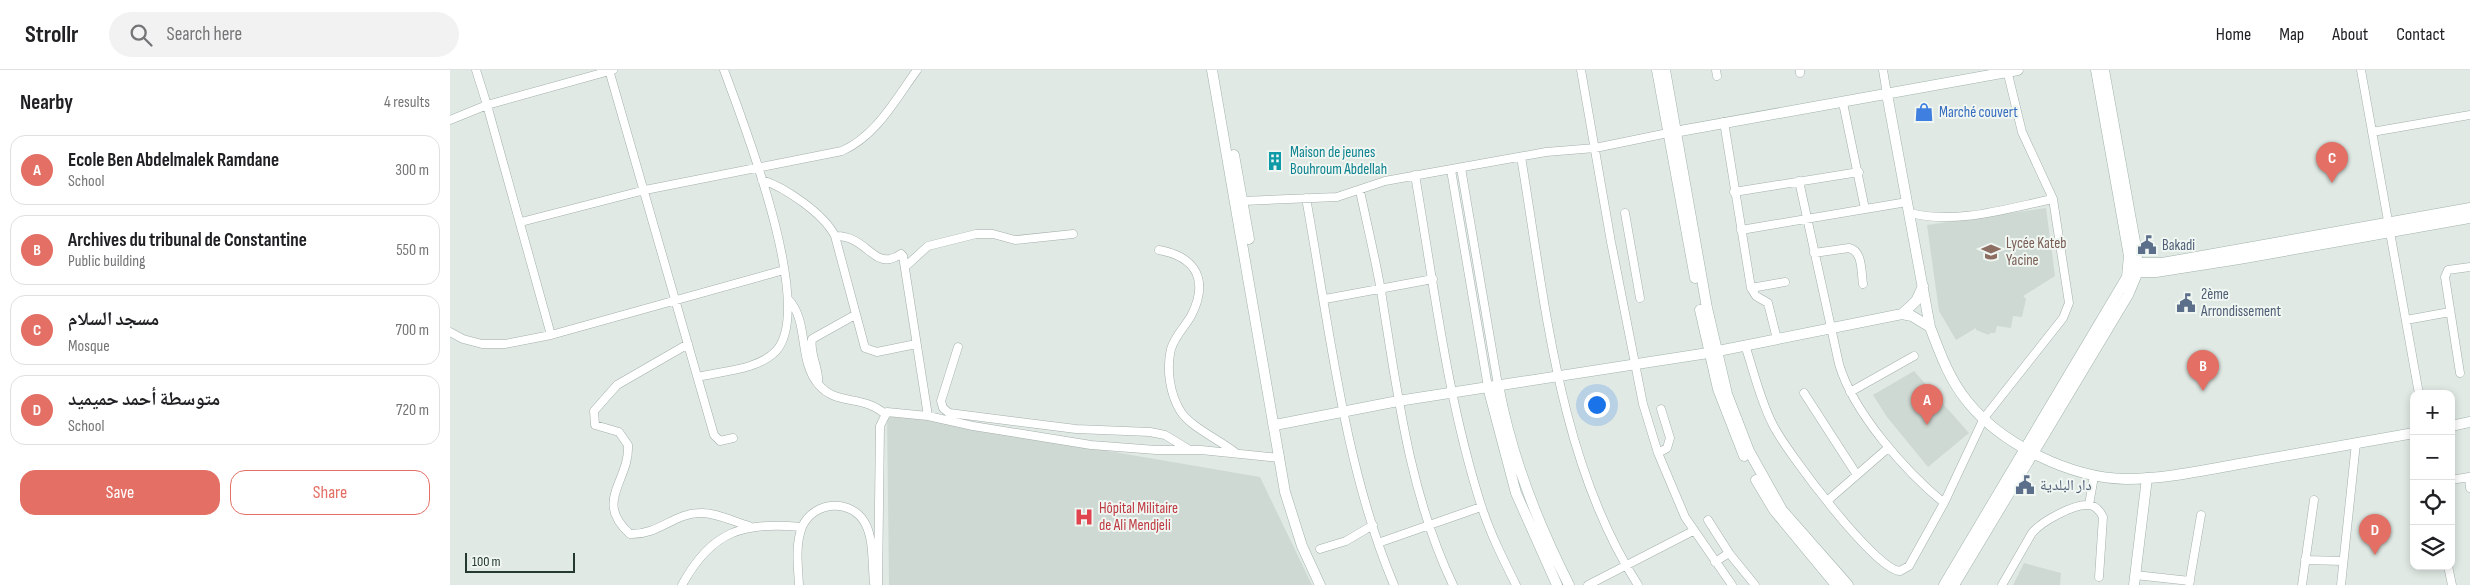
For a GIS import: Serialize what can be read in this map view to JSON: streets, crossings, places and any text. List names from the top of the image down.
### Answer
{
  "places": {
    "shop": ["Marché couvert"],
    "building": ["Maison de jeunes Bouhroum Abdellah"],
    "public building": ["Bakadi", "2ème Arrondissement", "دار البلدية"],
    "school or university": ["Lycée Kateb Yacine"],
    "hospital": ["Hôpital Militaire de Ali Mendjeli"]
  },
  "scale_bar": "100 m",
  "page": {
    "header": "Strollr",
    "search": "Search here",
    "nav": [
      "Home",
      "Map",
      "About",
      "Contact"
    ],
    "heading": ["Nearby", "4 results"],
    "list": [
      {
        "mark": "A",
        "name": "Ecole Ben Abdelmalek Ramdane",
        "note": "School",
        "value": "300 m"
      },
      {
        "mark": "B",
        "name": "Archives du tribunal de Constantine",
        "note": "Public building",
        "value": "550 m"
      },
      {
        "mark": "C",
        "name": "مسجد السلام",
        "note": "Mosque",
        "value": "700 m"
      },
      {
        "mark": "D",
        "name": "متوسطة أحمد حميميد",
        "note": "School",
        "value": "720 m"
      }
    ],
    "pins": [
      "C",
      "B",
      "A",
      "D"
    ],
    "map_buttons": ["+", "−"],
    "buttons": ["Save", "Share"],
    "scale": "100 m"
  }
}
